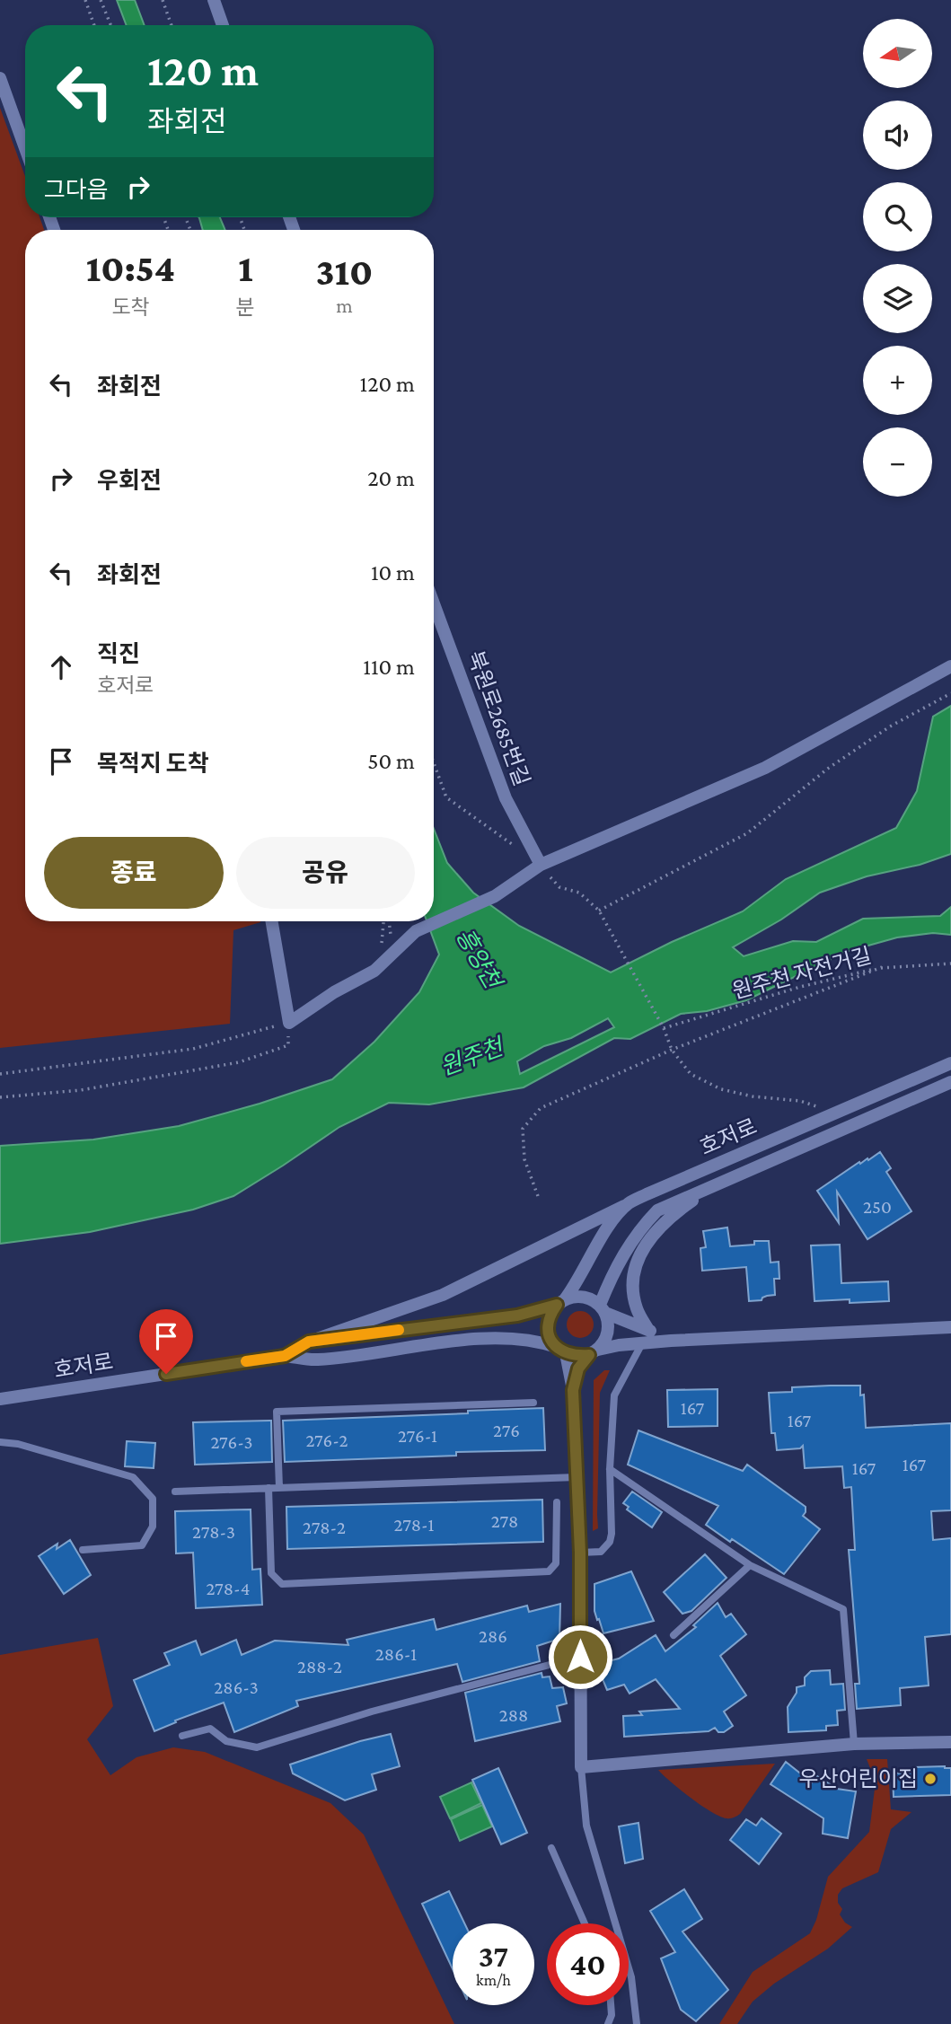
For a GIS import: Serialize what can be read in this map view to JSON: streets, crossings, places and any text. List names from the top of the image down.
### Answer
{
  "streets": {
    "street": ["북원로2685번길", "호저로"],
    "path": ["원주천 자전거길"]
  },
  "water": ["흥양천", "원주천"],
  "places": ["우산어린이집"],
  "house_numbers": [
    "250",
    "167",
    "167",
    "276",
    "276-1",
    "276-2",
    "276-3",
    "167",
    "167",
    "278",
    "278-1",
    "278-2",
    "278-3",
    "278-4",
    "286",
    "286-1",
    "288-2",
    "286-3",
    "288"
  ],
  "north": "left",
  "page": {
    "map_buttons": ["+", "−"],
    "turn": ["120 m", "좌회전"],
    "then": "그다음",
    "eta": [
      "10:54",
      "도착",
      "1",
      "분",
      "310",
      "m"
    ],
    "list": [
      {
        "name": "좌회전",
        "value": "120 m"
      },
      {
        "name": "우회전",
        "value": "20 m"
      },
      {
        "name": "좌회전",
        "value": "10 m"
      },
      {
        "name": "직진",
        "note": "호저로",
        "value": "110 m"
      },
      {
        "name": "목적지 도착",
        "value": "50 m"
      }
    ],
    "buttons": ["종료", "공유"],
    "speed": "37 km/h",
    "limit": "40"
  }
}
